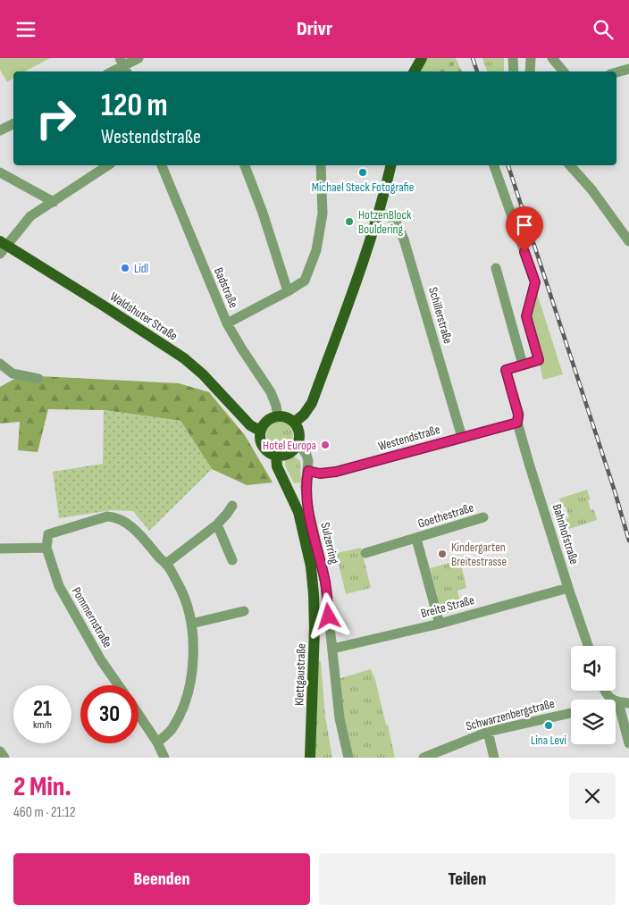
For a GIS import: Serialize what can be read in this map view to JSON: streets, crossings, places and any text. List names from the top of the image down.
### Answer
{
  "streets": {
    "main road": ["Waldshuter Straße", "Klettgaustraße"],
    "street": [
      "Badstraße",
      "Schillerstraße",
      "Westendstraße",
      "Goethestraße",
      "Bahnhofstraße",
      "Sulzerring",
      "Breite Straße",
      "Pommernstraße",
      "Schwarzenbergstraße"
    ]
  },
  "crossings": [
    ["Badstraße", "Waldshuter Straße"],
    ["Badstraße", "Sulzerring"],
    ["Badstraße", "Klettgaustraße"],
    ["Schillerstraße", "Westendstraße"],
    ["Waldshuter Straße", "Sulzerring"],
    ["Waldshuter Straße", "Klettgaustraße"],
    ["Westendstraße", "Bahnhofstraße"],
    ["Westendstraße", "Sulzerring"],
    ["Goethestraße", "Breite Straße"],
    ["Bahnhofstraße", "Breite Straße"],
    ["Sulzerring", "Breite Straße"],
    ["Sulzerring", "Klettgaustraße"]
  ],
  "places": [
    "Michael Steck Fotografie",
    "HotzenBlock Bouldering",
    "Lidl",
    "Hotel Europa",
    "Kindergarten Breitestrasse",
    "Lina Levi"
  ],
  "page": {
    "header": "Drivr",
    "turn": ["120 m", "Westendstraße"],
    "speed": "21 km/h",
    "limit": "30",
    "heading": ["2 Min.", "460 m · 21:12"],
    "buttons": ["Beenden", "Teilen"]
  }
}
